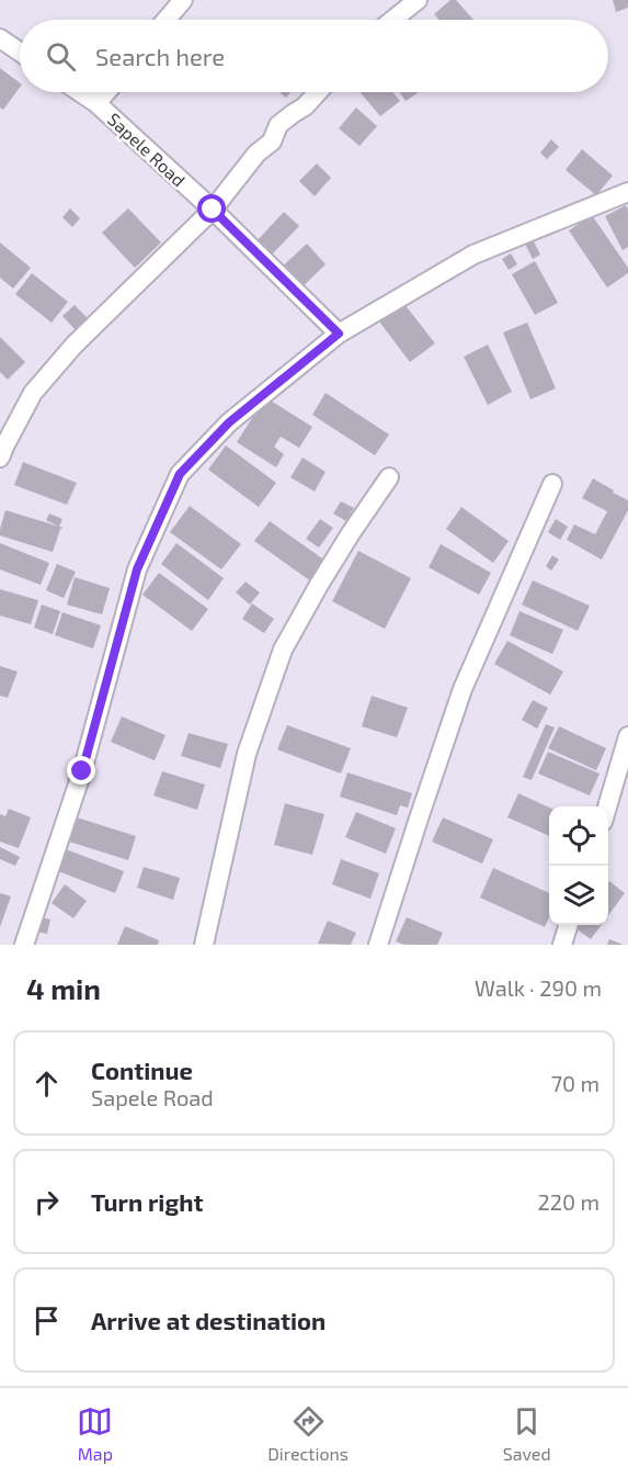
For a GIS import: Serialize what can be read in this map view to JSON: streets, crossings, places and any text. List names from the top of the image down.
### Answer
{
  "streets": {
    "street": ["Sapele Road"]
  },
  "page": {
    "search": "Search here",
    "heading": ["4 min", "Walk · 290 m"],
    "list": [
      ["Continue", "Sapele Road", "70 m"],
      ["Turn right", "220 m"],
      "Arrive at destination"
    ],
    "nav": ["Map", "Directions", "Saved"]
  }
}
